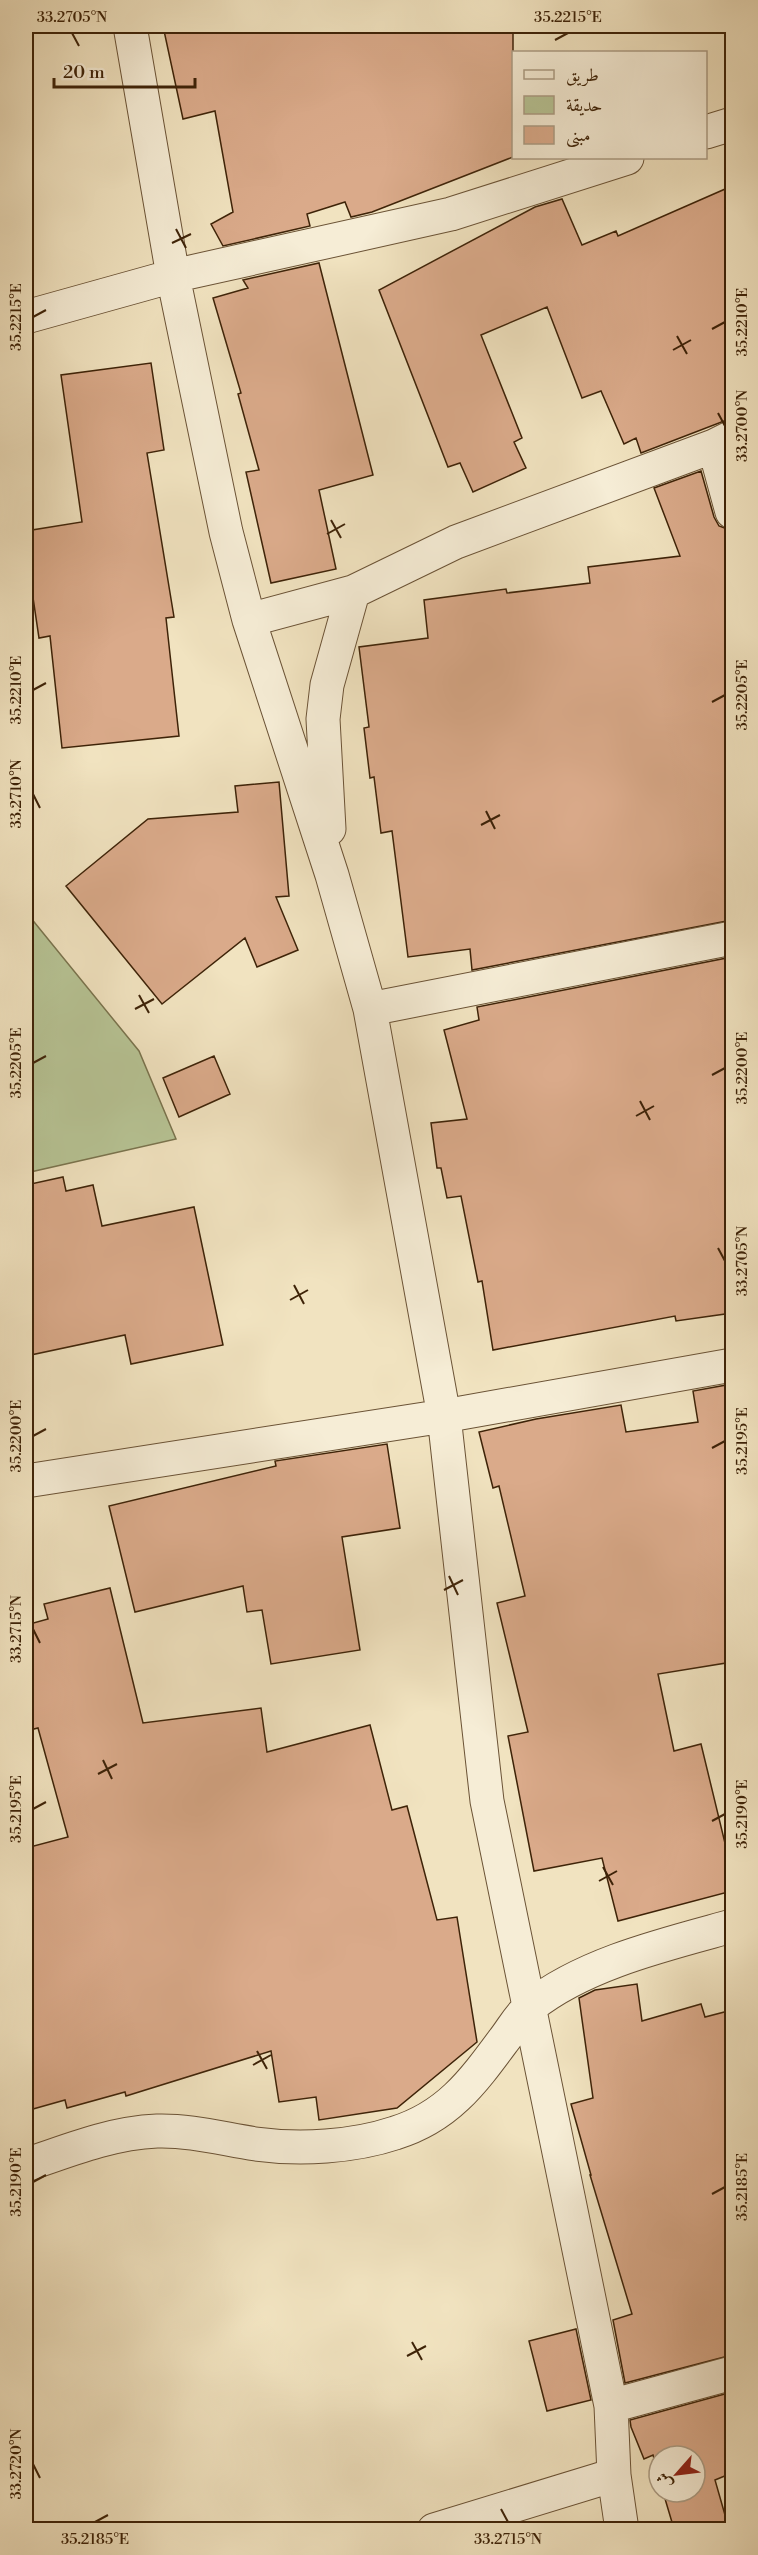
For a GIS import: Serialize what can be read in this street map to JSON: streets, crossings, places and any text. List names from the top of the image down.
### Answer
{
  "legend": ["طريق", "حديقة", "مبنى"],
  "scale_bar": "20 m",
  "north": "bottom left",
  "coordinates": [
    "33.2705°N",
    "35.2215°E",
    "35.2210°E",
    "33.2700°N",
    "35.2205°E",
    "33.2710°N",
    "35.2200°E",
    "35.2195°E",
    "33.2715°N",
    "35.2190°E",
    "35.2185°E",
    "33.2720°N"
  ]
}
